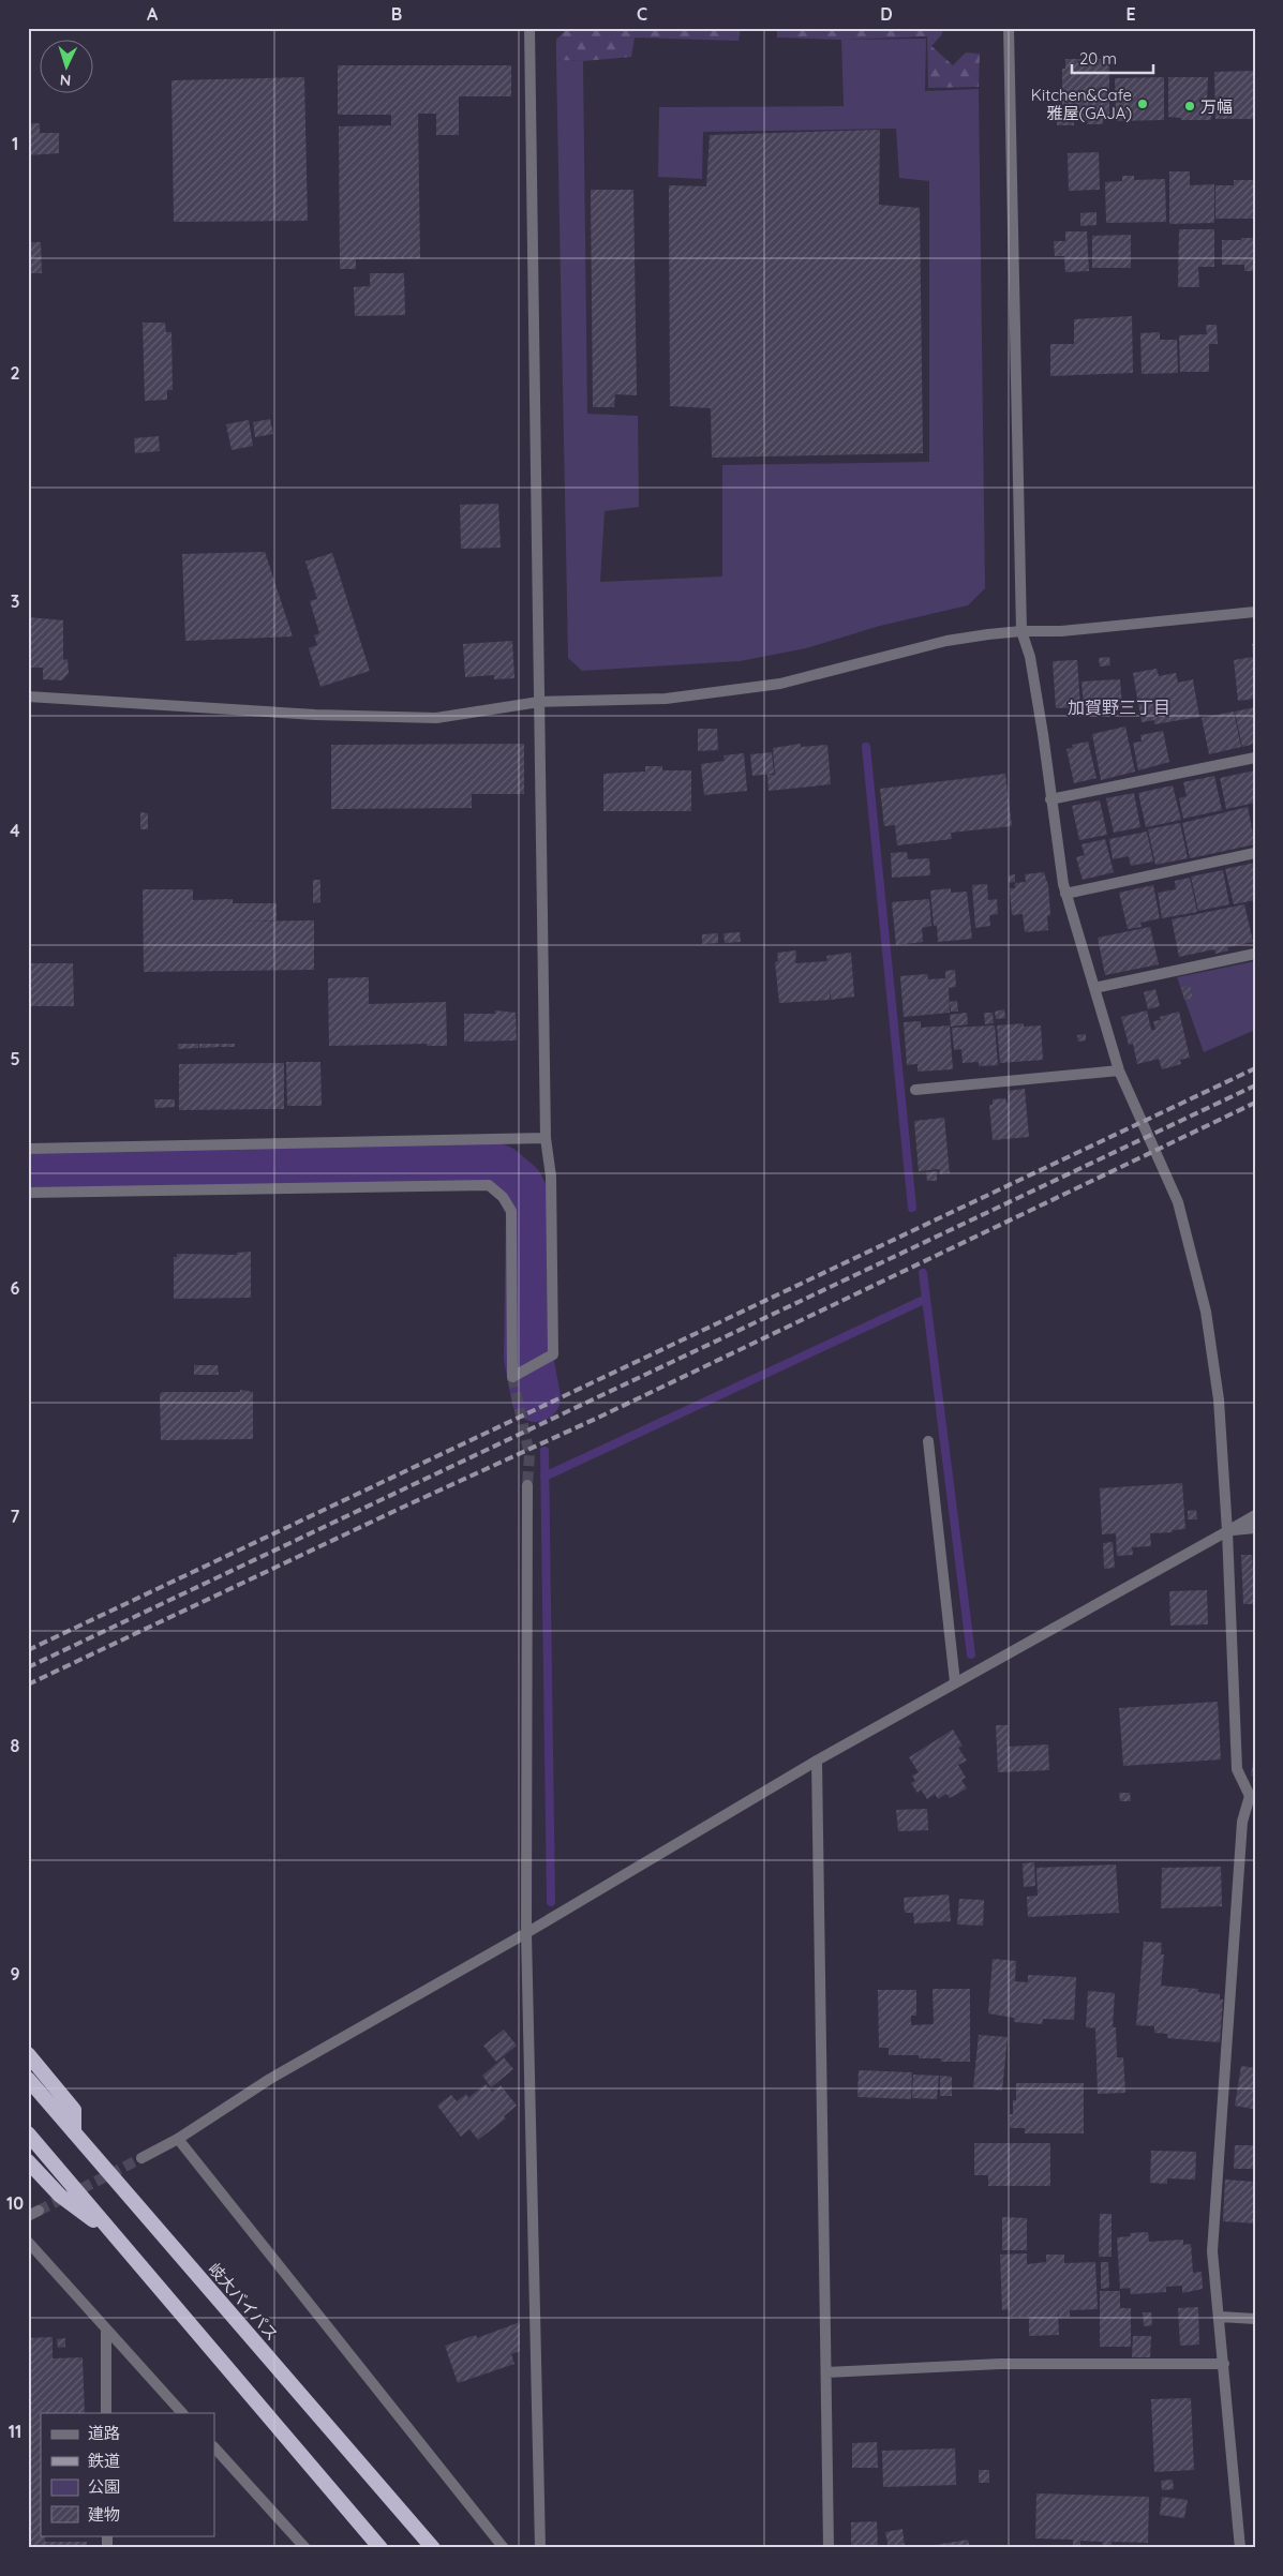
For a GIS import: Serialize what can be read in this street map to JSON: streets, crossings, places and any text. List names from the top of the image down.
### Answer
{
  "streets": {
    "highway": ["岐大バイパス"]
  },
  "districts": ["加賀野三丁目"],
  "places": ["Kitchen&Cafe 雅屋(GAJA)", "万幅"],
  "legend": [
    "道路",
    "鉄道",
    "公園",
    "建物"
  ],
  "scale_bar": "20 m",
  "north": "bottom",
  "grid": {
    "columns": [
      "A",
      "B",
      "C",
      "D",
      "E"
    ],
    "rows": [
      "1",
      "2",
      "3",
      "4",
      "5",
      "6",
      "7",
      "8",
      "9",
      "10",
      "11"
    ]
  }
}
